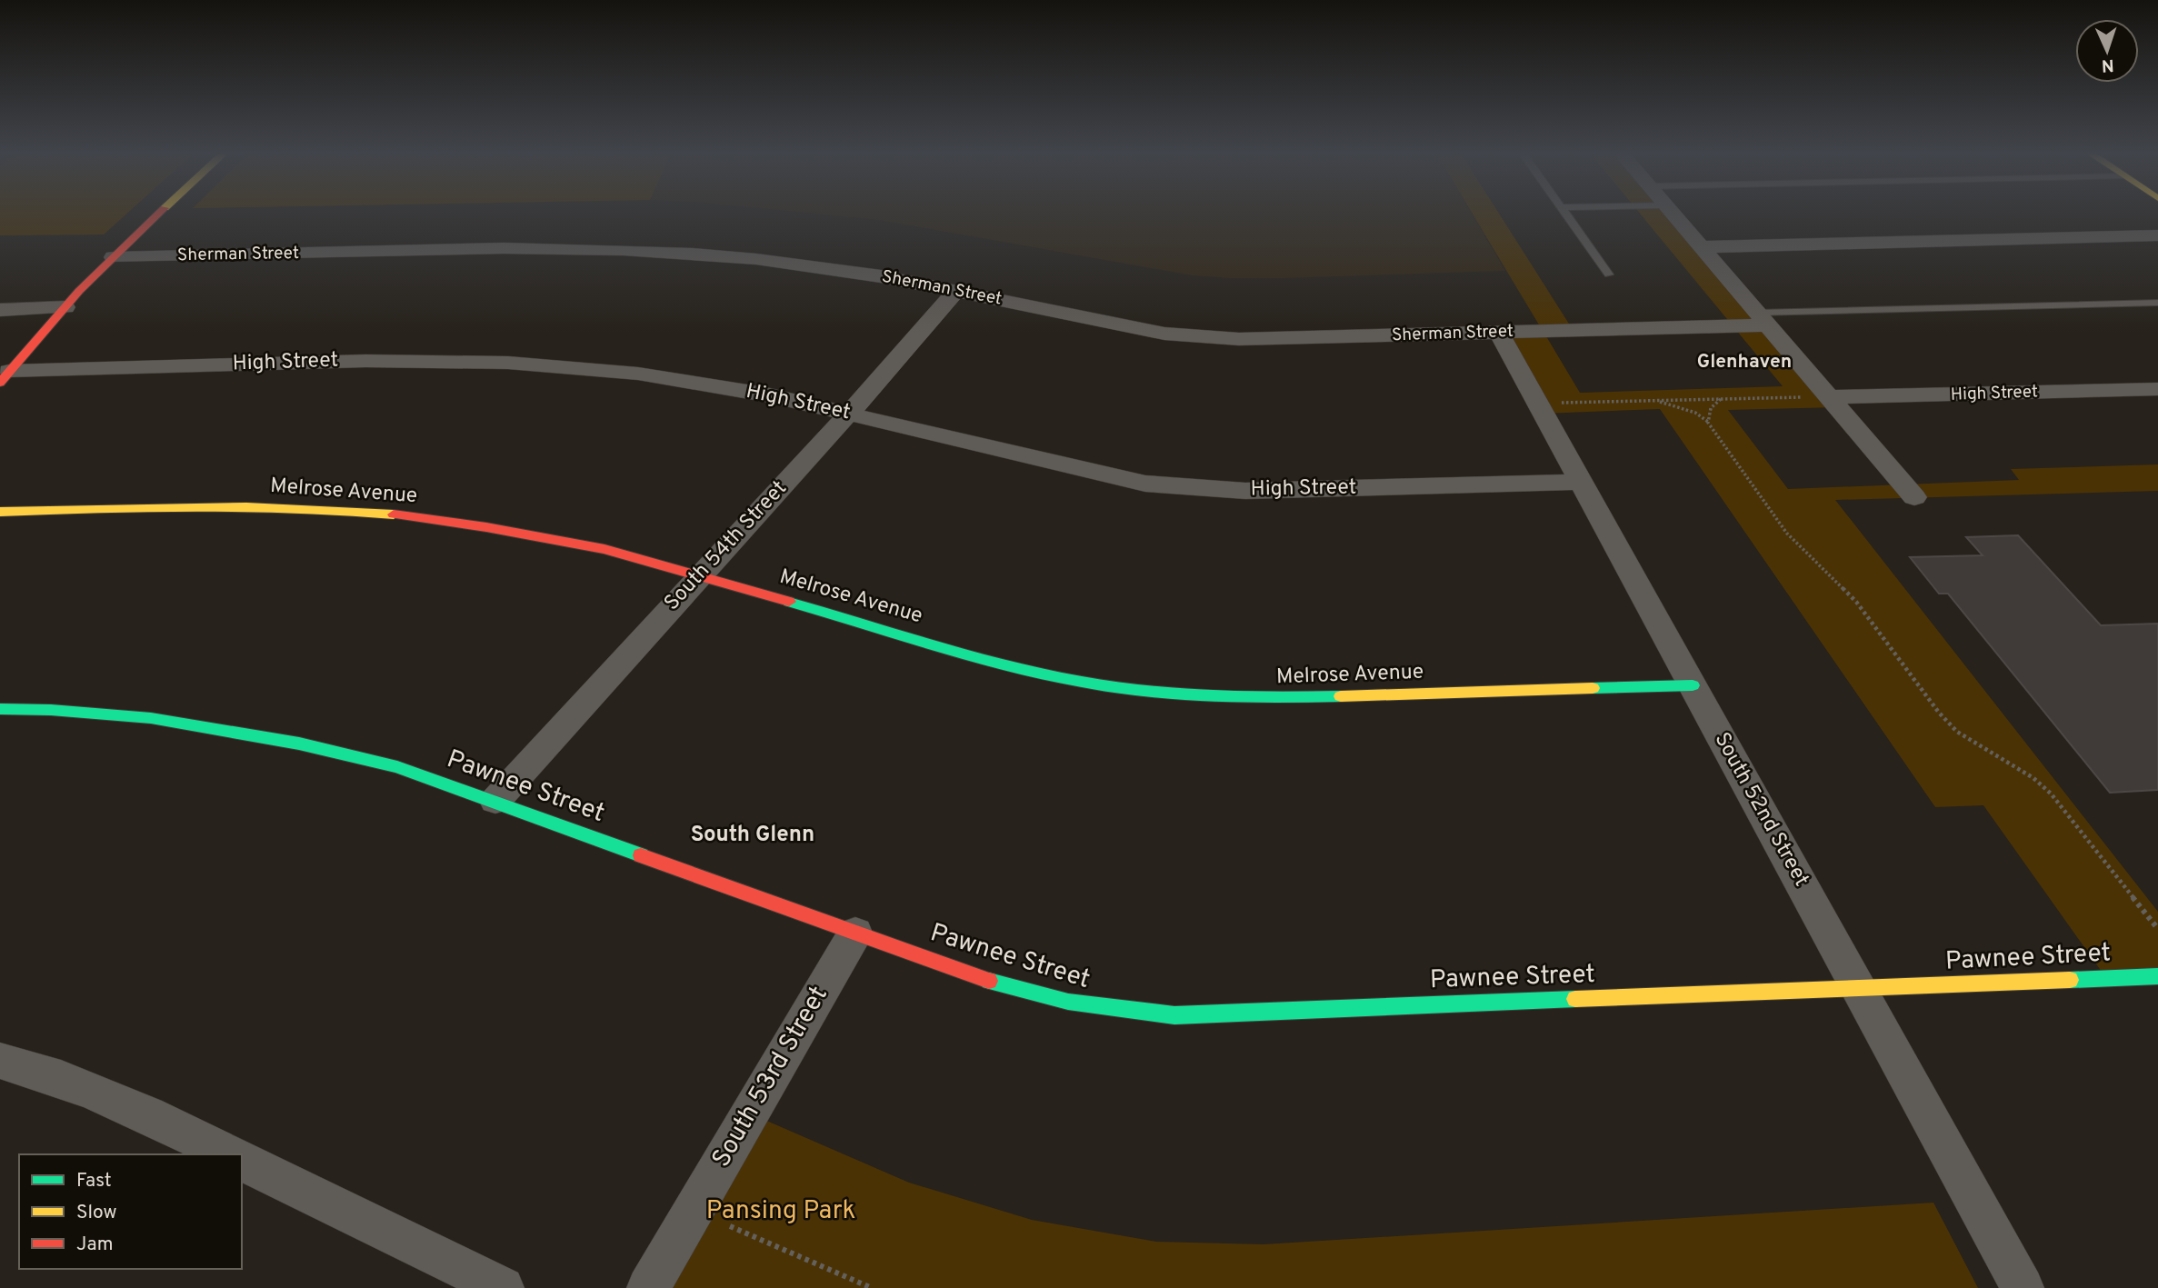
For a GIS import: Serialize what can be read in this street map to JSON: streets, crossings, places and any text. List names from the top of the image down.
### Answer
{
  "streets": {
    "street": [
      "Sherman Street",
      "High Street",
      "Melrose Avenue",
      "South 54th Street",
      "Pawnee Street",
      "South 52nd Street",
      "South 53rd Street"
    ]
  },
  "crossings": [
    ["Sherman Street", "South 54th Street"],
    ["Sherman Street", "South 52nd Street"],
    ["High Street", "South 54th Street"],
    ["High Street", "South 52nd Street"],
    ["Melrose Avenue", "South 54th Street"],
    ["Melrose Avenue", "South 52nd Street"],
    ["South 54th Street", "Pawnee Street"],
    ["Pawnee Street", "South 52nd Street"],
    ["Pawnee Street", "South 53rd Street"]
  ],
  "districts": ["Glenhaven", "South Glenn"],
  "parks": ["Pansing Park"],
  "legend": ["Fast", "Slow", "Jam"],
  "north": "bottom"
}
